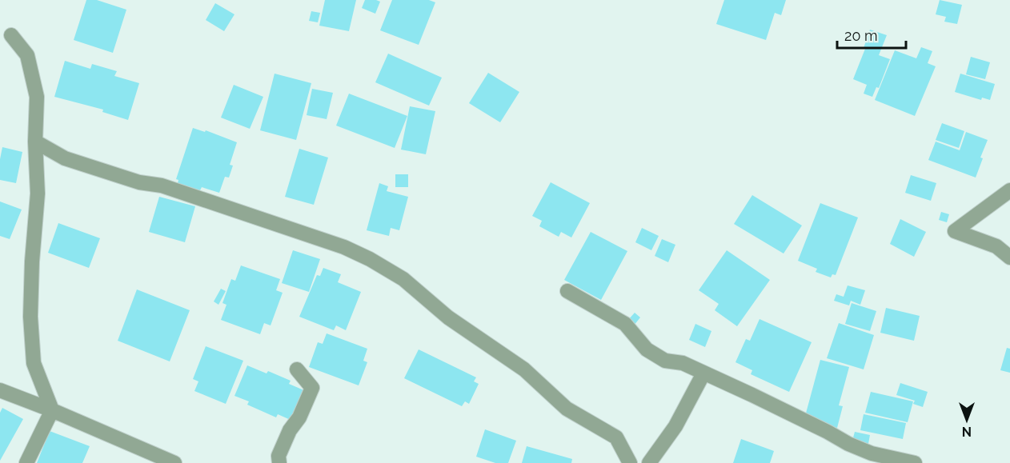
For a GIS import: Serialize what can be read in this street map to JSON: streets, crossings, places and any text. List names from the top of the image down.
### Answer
{
  "scale_bar": "20 m",
  "north": "bottom"
}
